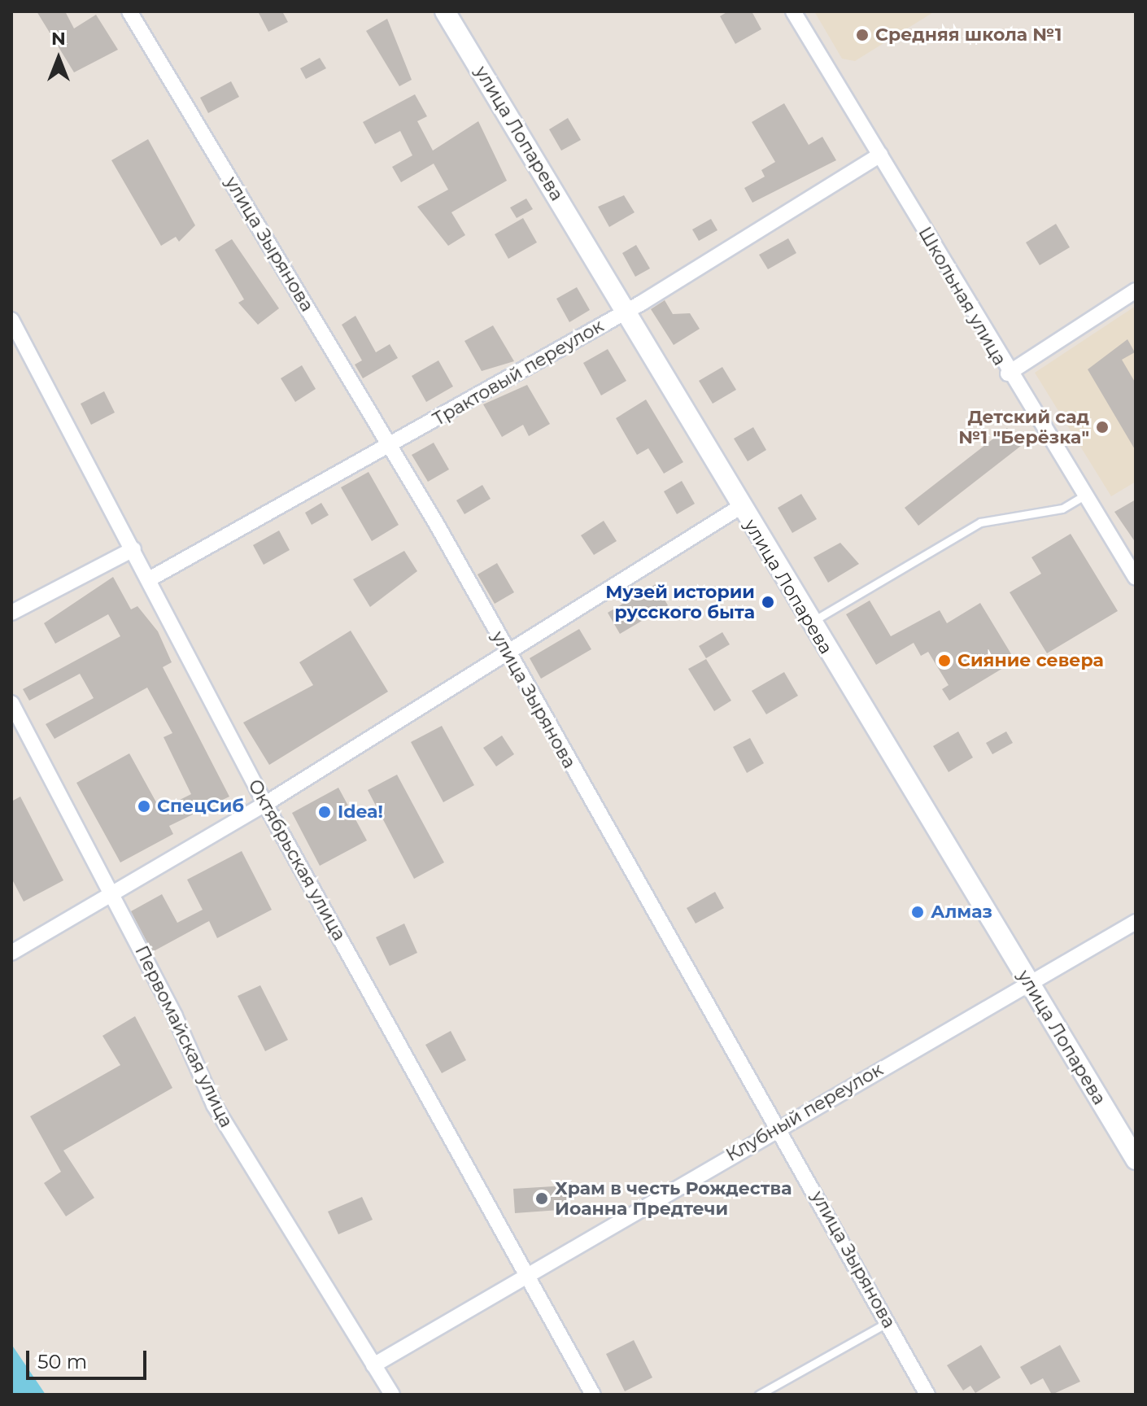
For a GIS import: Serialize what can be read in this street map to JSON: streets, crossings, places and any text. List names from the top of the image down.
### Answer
{
  "streets": {
    "main road": ["улица Лопарева"],
    "street": [
      "улица Зырянова",
      "Школьная улица",
      "Трактовый переулок",
      "Октябрьская улица",
      "Первомайская улица",
      "Клубный переулок"
    ]
  },
  "crossings": [
    ["улица Лопарева", "Трактовый переулок"],
    ["улица Лопарева", "Клубный переулок"],
    ["улица Зырянова", "Трактовый переулок"],
    ["улица Зырянова", "Клубный переулок"],
    ["Школьная улица", "Трактовый переулок"],
    ["Трактовый переулок", "Октябрьская улица"],
    ["Октябрьская улица", "Клубный переулок"],
    ["Первомайская улица", "Клубный переулок"]
  ],
  "places": [
    "Средняя школа №1",
    "Детский сад №1 \"Берёзка\"",
    "Музей истории русского быта",
    "Сияние севера",
    "СпецСиб",
    "Idea!",
    "Алмаз",
    "Храм в честь Рождества Иоанна Предтечи"
  ],
  "scale_bar": "50 m",
  "north": "top"
}
